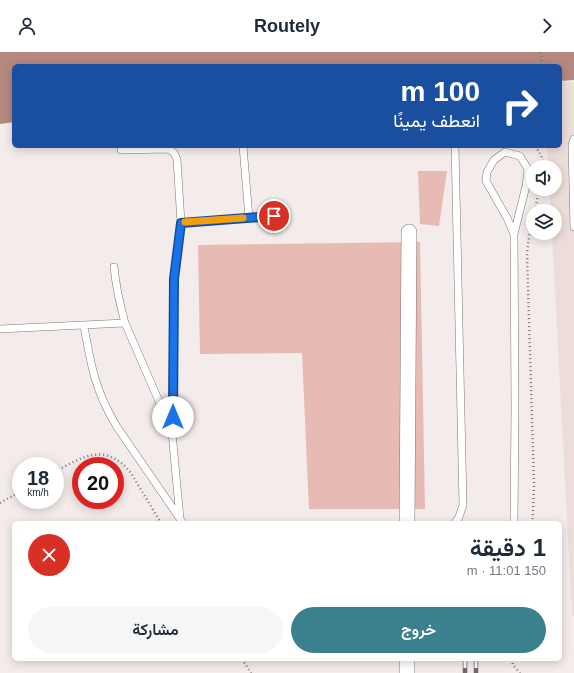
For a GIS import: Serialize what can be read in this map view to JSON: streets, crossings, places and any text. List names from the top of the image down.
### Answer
{
  "page": {
    "header": "Routely",
    "turn": ["100 m", "انعطف يمينًا"],
    "speed": "18 km/h",
    "limit": "20",
    "heading": ["1 دقيقة", "150 m · 11:01"],
    "buttons": ["خروج", "مشاركة"]
  }
}
